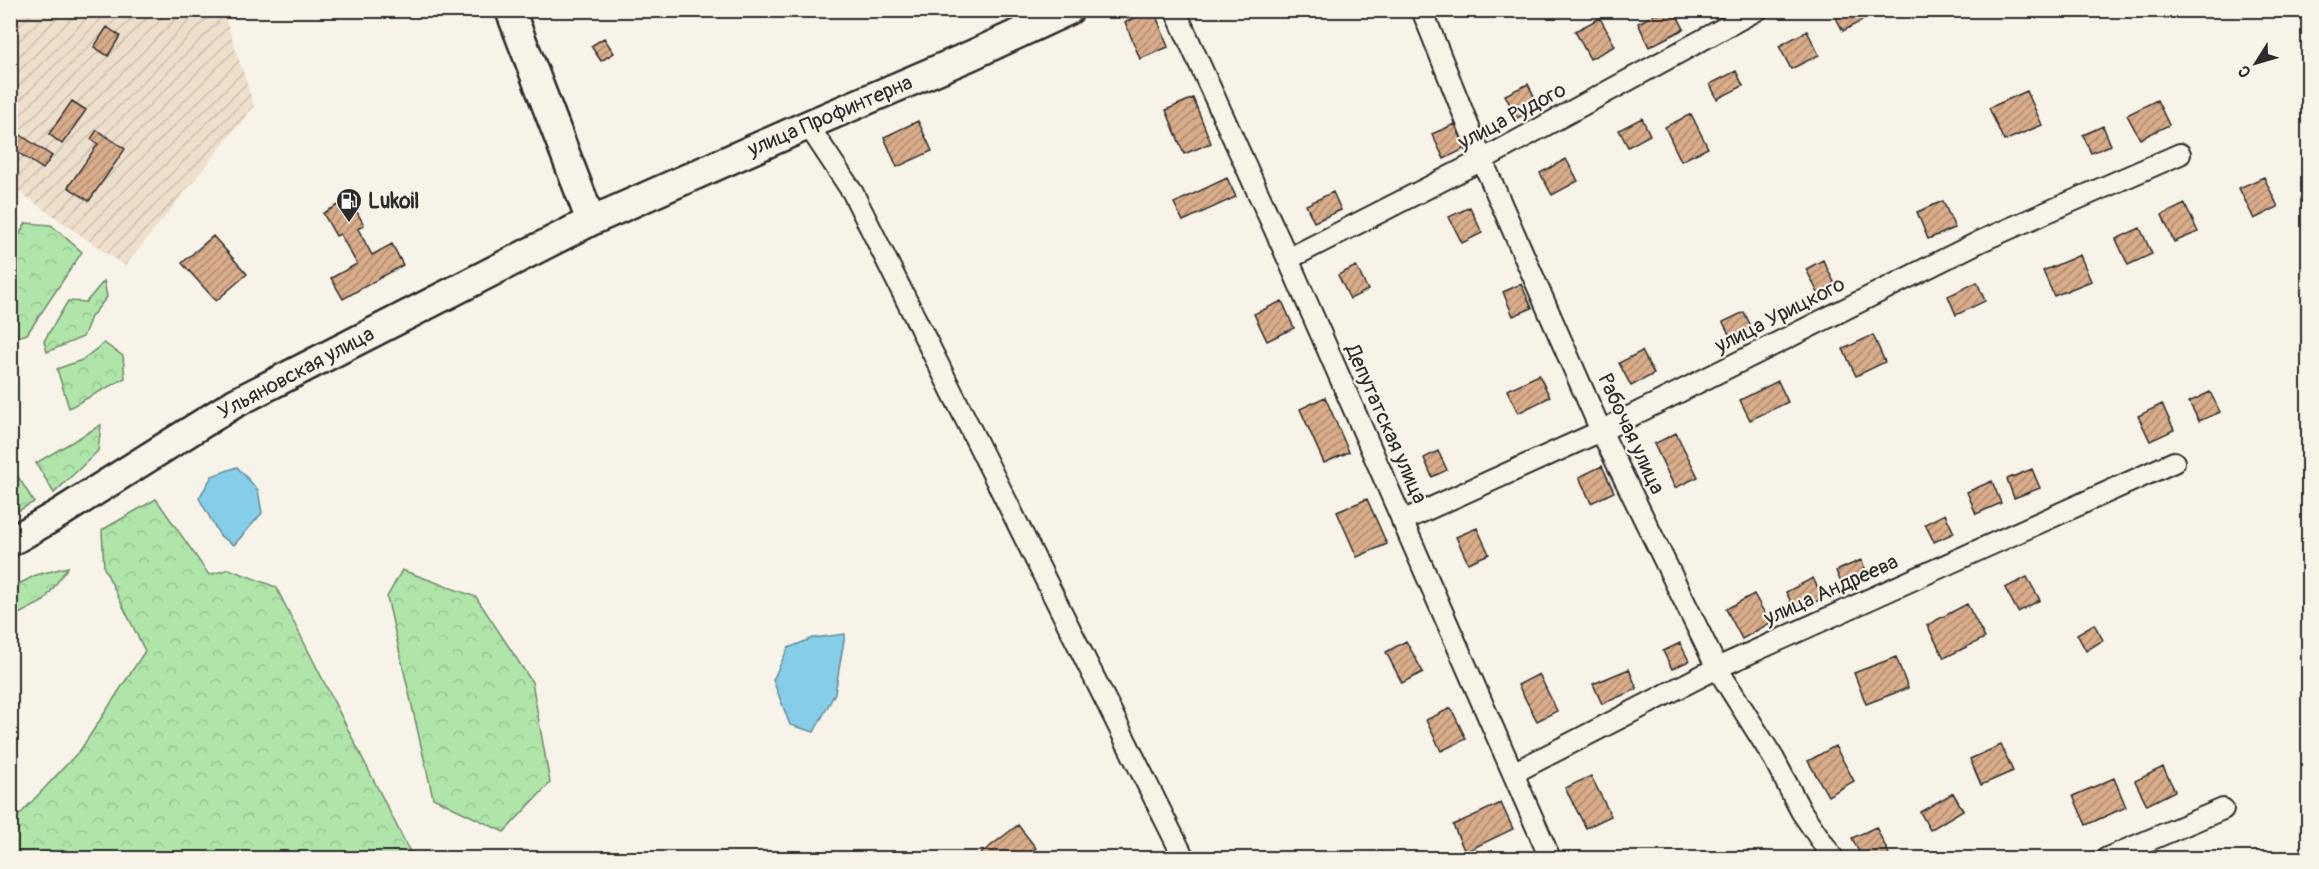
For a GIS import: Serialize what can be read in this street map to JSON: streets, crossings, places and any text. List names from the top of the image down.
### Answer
{
  "streets": {
    "main road": ["улица Профинтерна", "Ульяновская улица"],
    "street": [
      "улица Рудого",
      "улица Урицкого",
      "Депутатская улица",
      "Рабочая улица",
      "улица Андреева"
    ]
  },
  "crossings": [
    ["улица Профинтерна", "Ульяновская улица"],
    ["улица Рудого", "Депутатская улица"],
    ["улица Рудого", "Рабочая улица"],
    ["улица Урицкого", "Депутатская улица"],
    ["улица Урицкого", "Рабочая улица"],
    ["Депутатская улица", "улица Андреева"],
    ["Рабочая улица", "улица Андреева"]
  ],
  "places": {
    "fuel station": ["Lukoil"]
  },
  "north": "bottom left"
}
